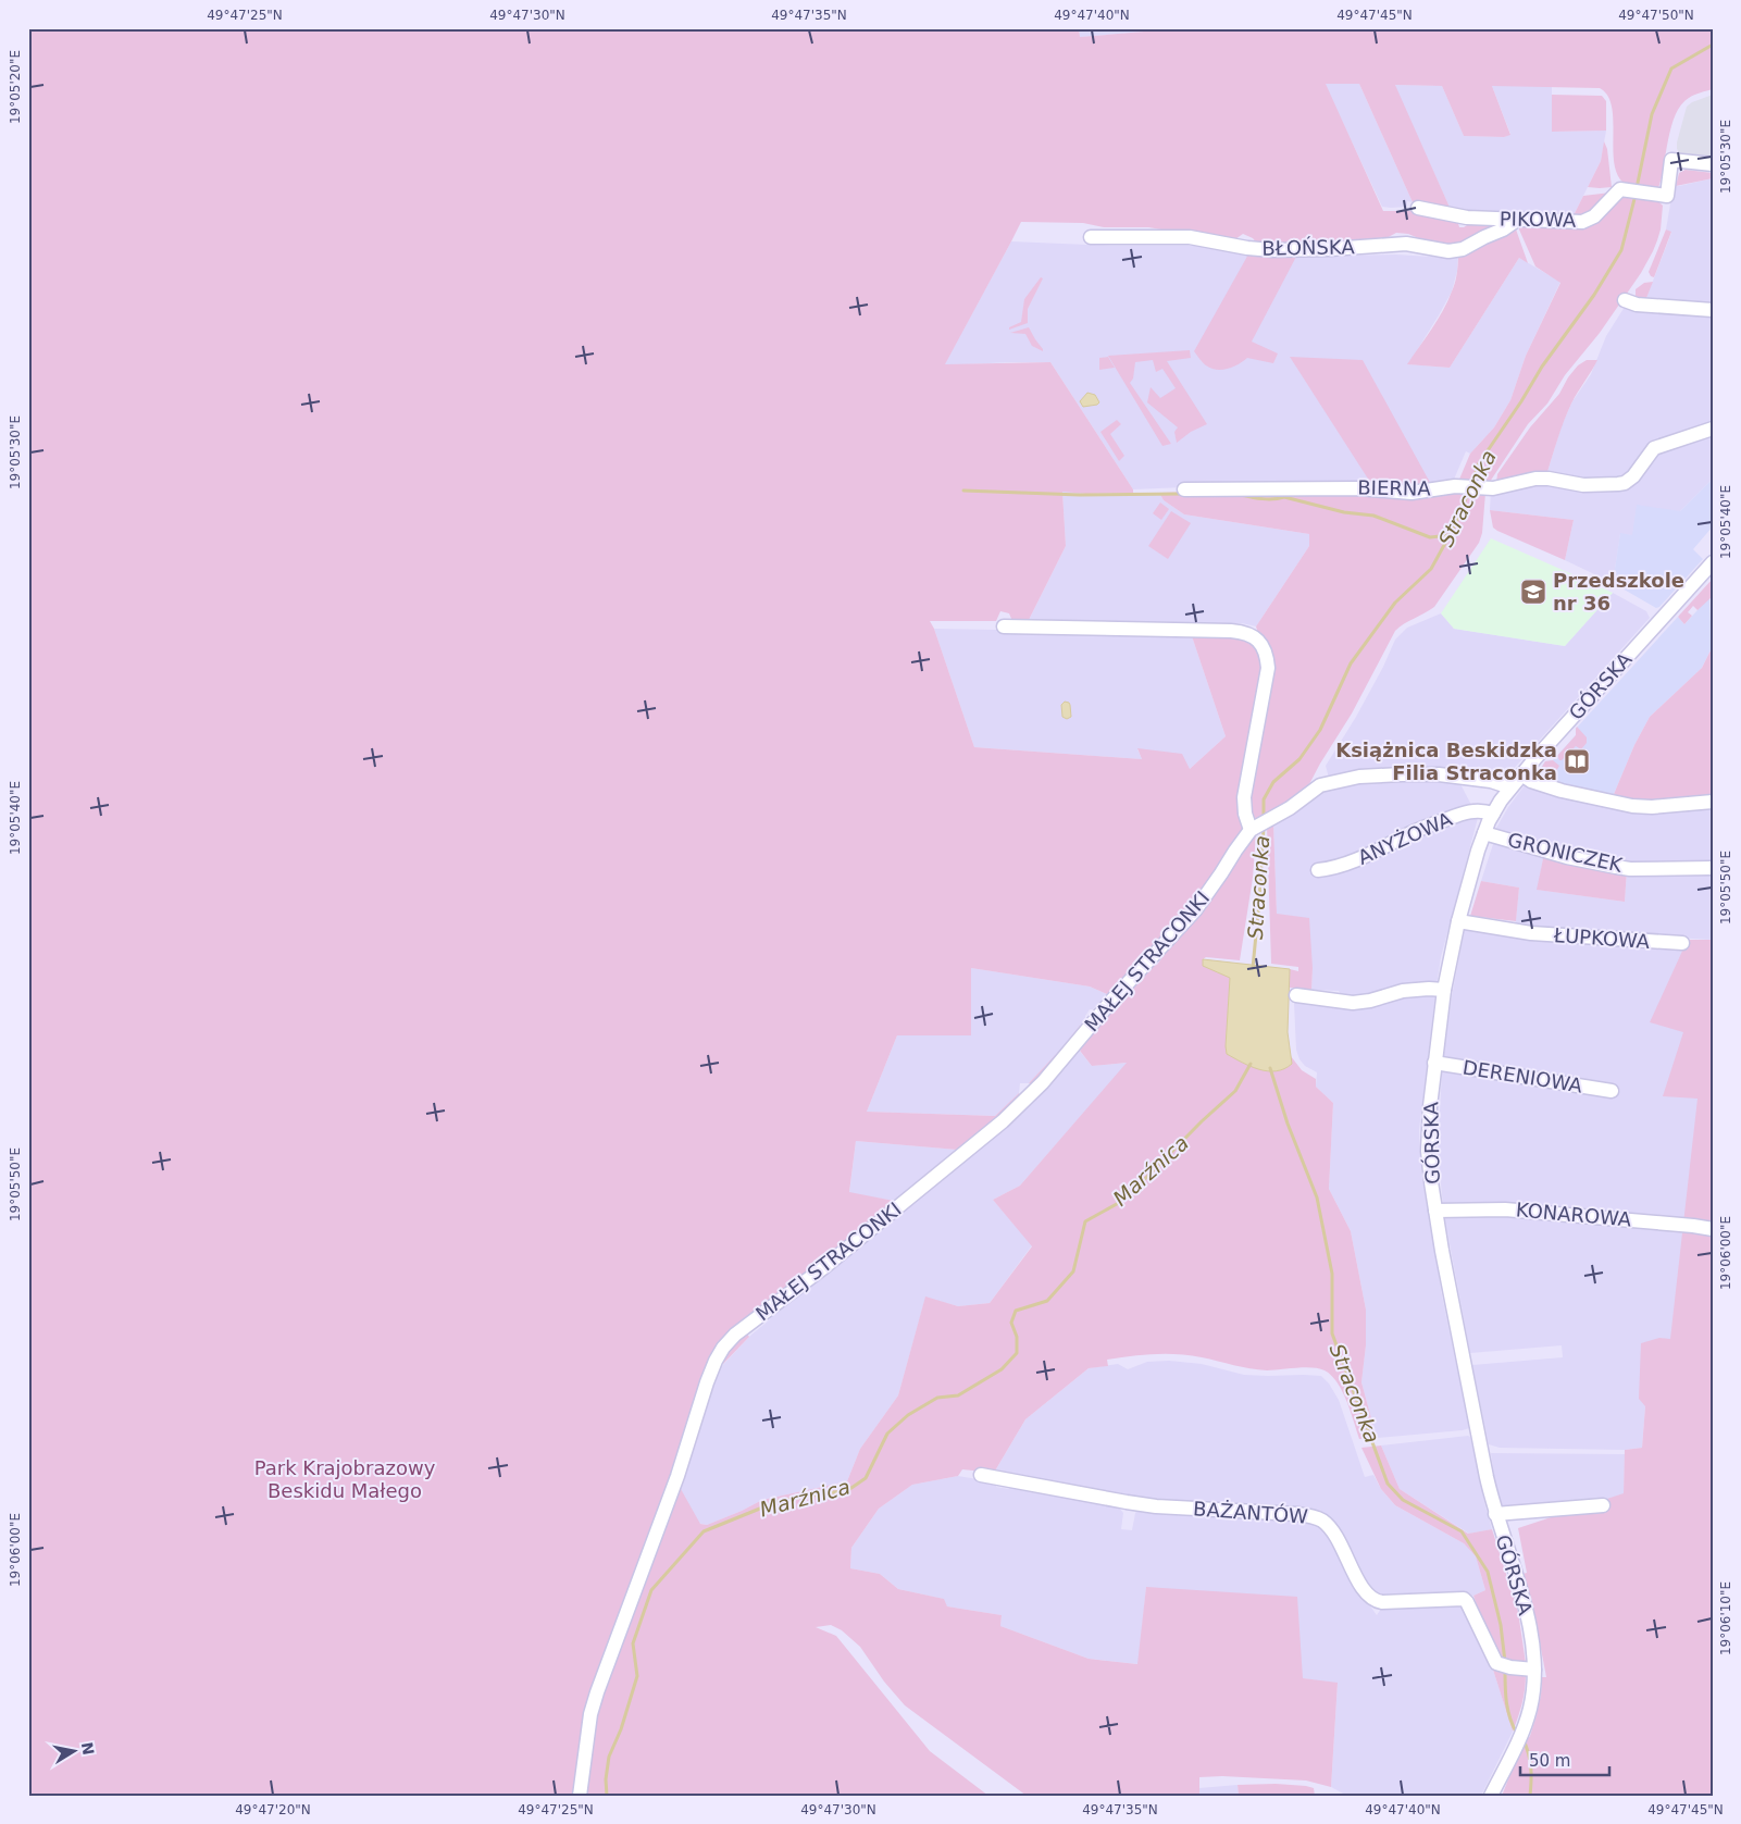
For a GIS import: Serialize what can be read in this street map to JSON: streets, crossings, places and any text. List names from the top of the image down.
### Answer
{
  "streets": {
    "street": [
      "PIKOWA",
      "BŁOŃSKA",
      "BIERNA",
      "GÓRSKA",
      "ANYŻOWA",
      "GRONICZEK",
      "ŁUPKOWA",
      "MAŁEJ STRACONKI",
      "DERENIOWA",
      "KONAROWA",
      "BAŻANTÓW"
    ]
  },
  "crossings": [
    ["PIKOWA", "BŁOŃSKA"],
    ["GÓRSKA", "ANYŻOWA"],
    ["GÓRSKA", "GRONICZEK"],
    ["GÓRSKA", "ŁUPKOWA"],
    ["GÓRSKA", "MAŁEJ STRACONKI"],
    ["GÓRSKA", "DERENIOWA"],
    ["GÓRSKA", "KONAROWA"],
    ["GÓRSKA", "BAŻANTÓW"]
  ],
  "water": ["Straconka", "Marźnica"],
  "parks": ["Park Krajobrazowy Beskidu Małego"],
  "places": {
    "school or university": ["Przedszkole nr 36"],
    "library": ["Książnica Beskidzka Filia Straconka"]
  },
  "scale_bar": "50 m",
  "north": "right",
  "coordinates": [
    "49°47'25\"N",
    "49°47'30\"N",
    "49°47'35\"N",
    "49°47'40\"N",
    "49°47'45\"N",
    "49°47'50\"N",
    "19°05'20\"E",
    "19°05'30\"E",
    "19°05'40\"E",
    "19°05'50\"E",
    "19°06'00\"E",
    "19°06'10\"E",
    "49°47'20\"N"
  ]
}
